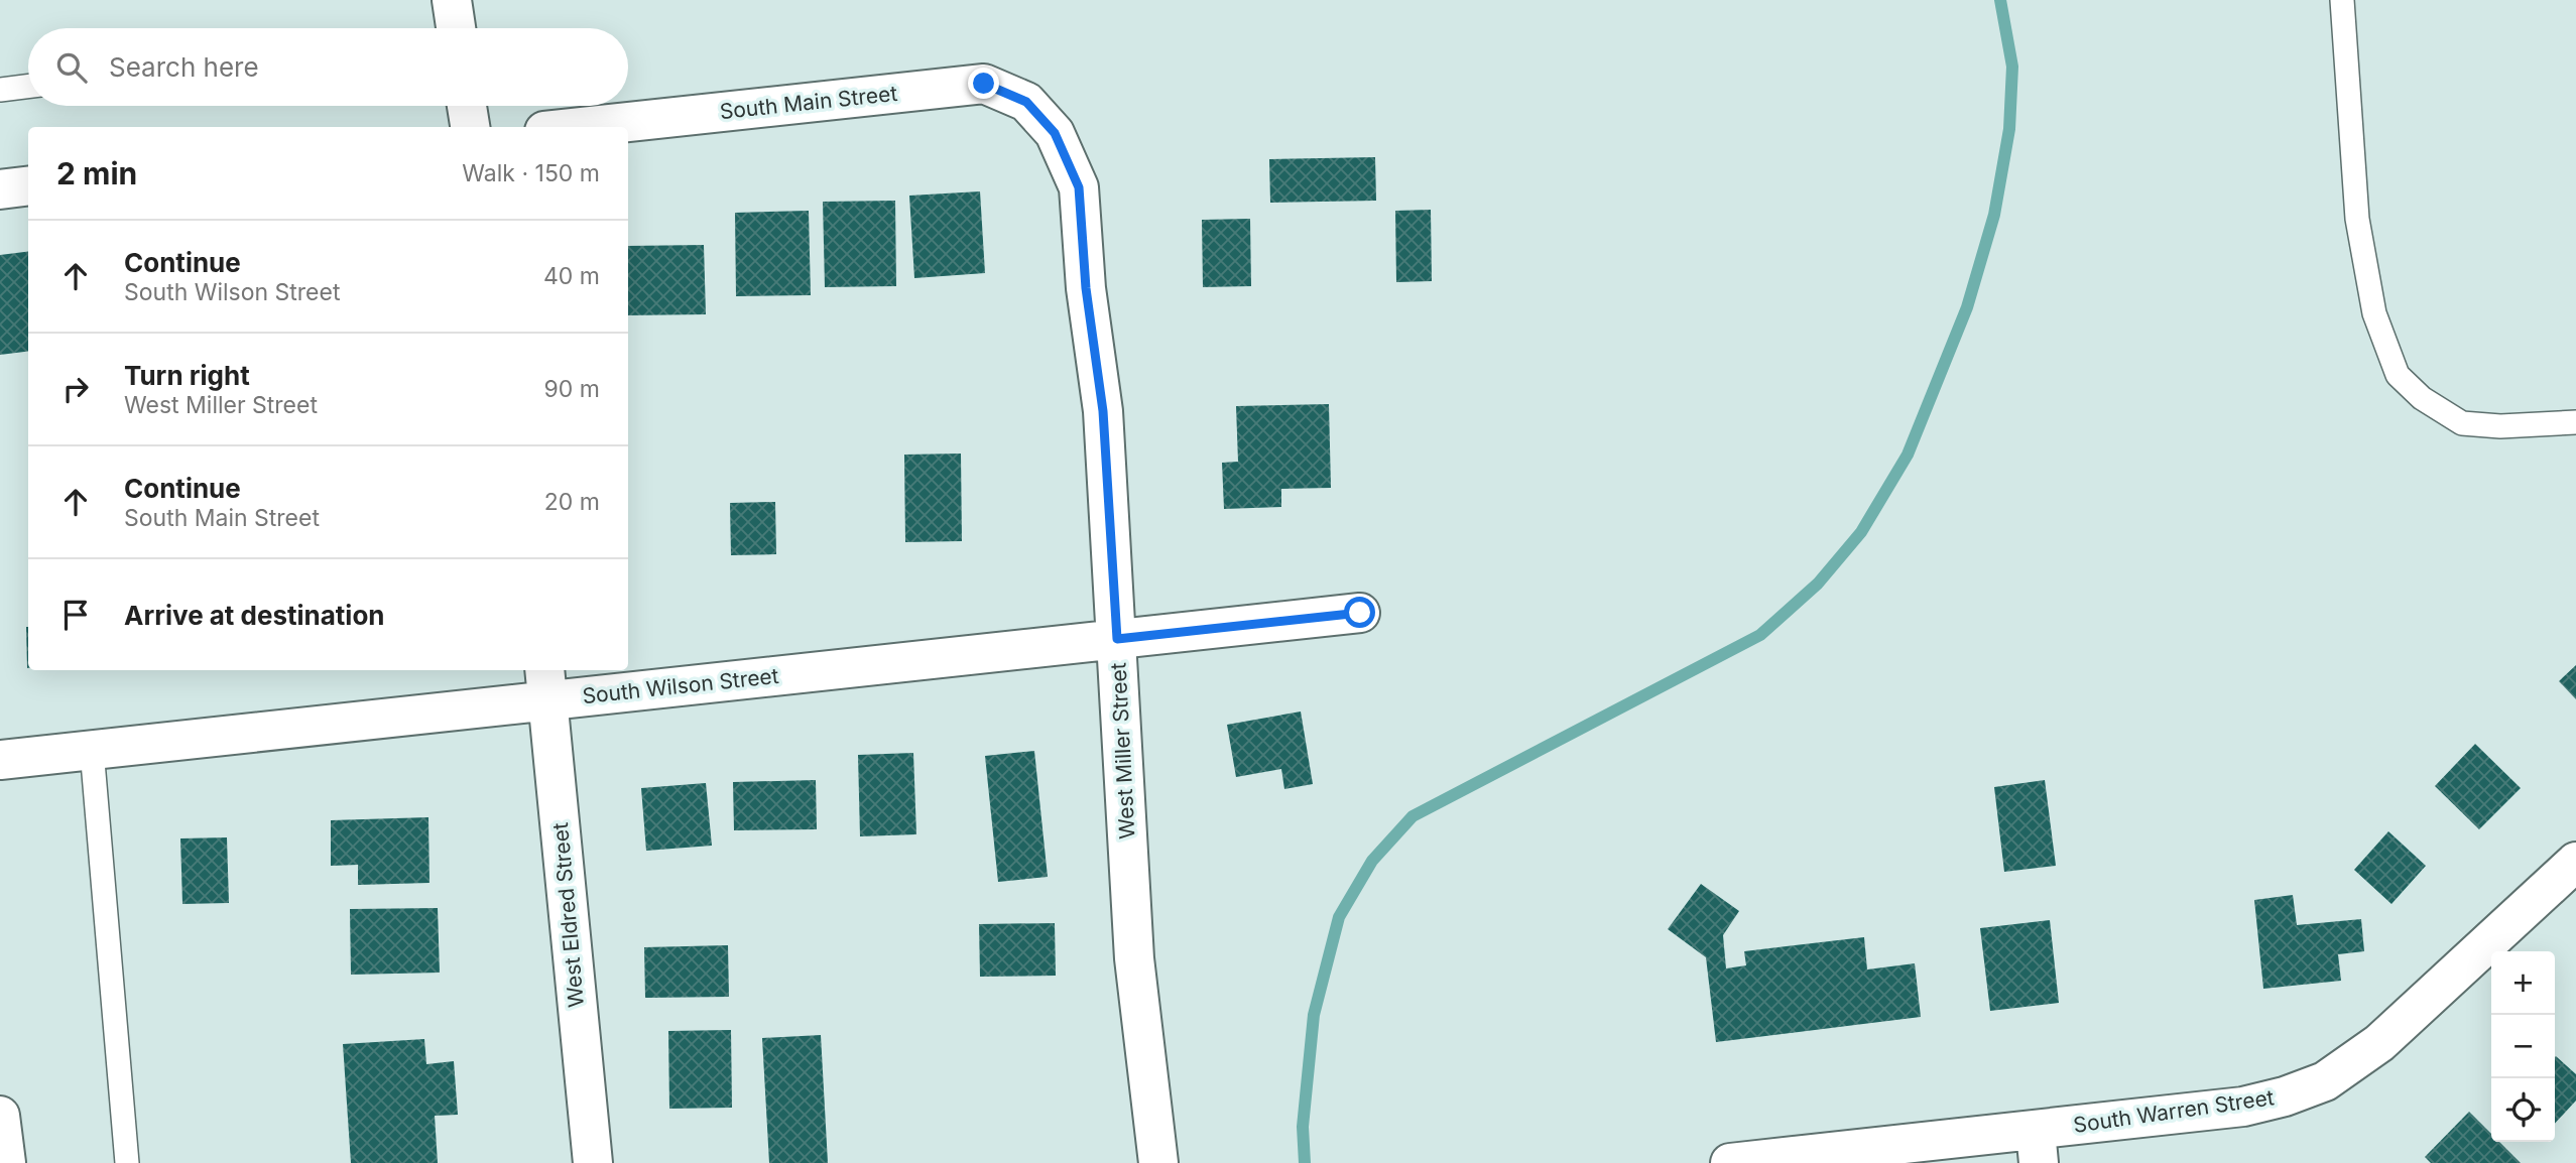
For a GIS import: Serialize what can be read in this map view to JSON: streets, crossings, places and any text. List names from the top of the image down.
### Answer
{
  "streets": {
    "street": [
      "South Main Street",
      "South Wilson Street",
      "West Miller Street",
      "West Eldred Street",
      "South Warren Street"
    ]
  },
  "crossings": [
    ["South Main Street", "West Miller Street"],
    ["South Wilson Street", "West Miller Street"],
    ["South Wilson Street", "West Eldred Street"]
  ],
  "page": {
    "search": "Search here",
    "heading": ["2 min", "Walk · 150 m"],
    "list": [
      ["Continue", "South Wilson Street", "40 m"],
      ["Turn right", "West Miller Street", "90 m"],
      ["Continue", "South Main Street", "20 m"],
      "Arrive at destination"
    ],
    "map_buttons": ["+", "−"]
  }
}
